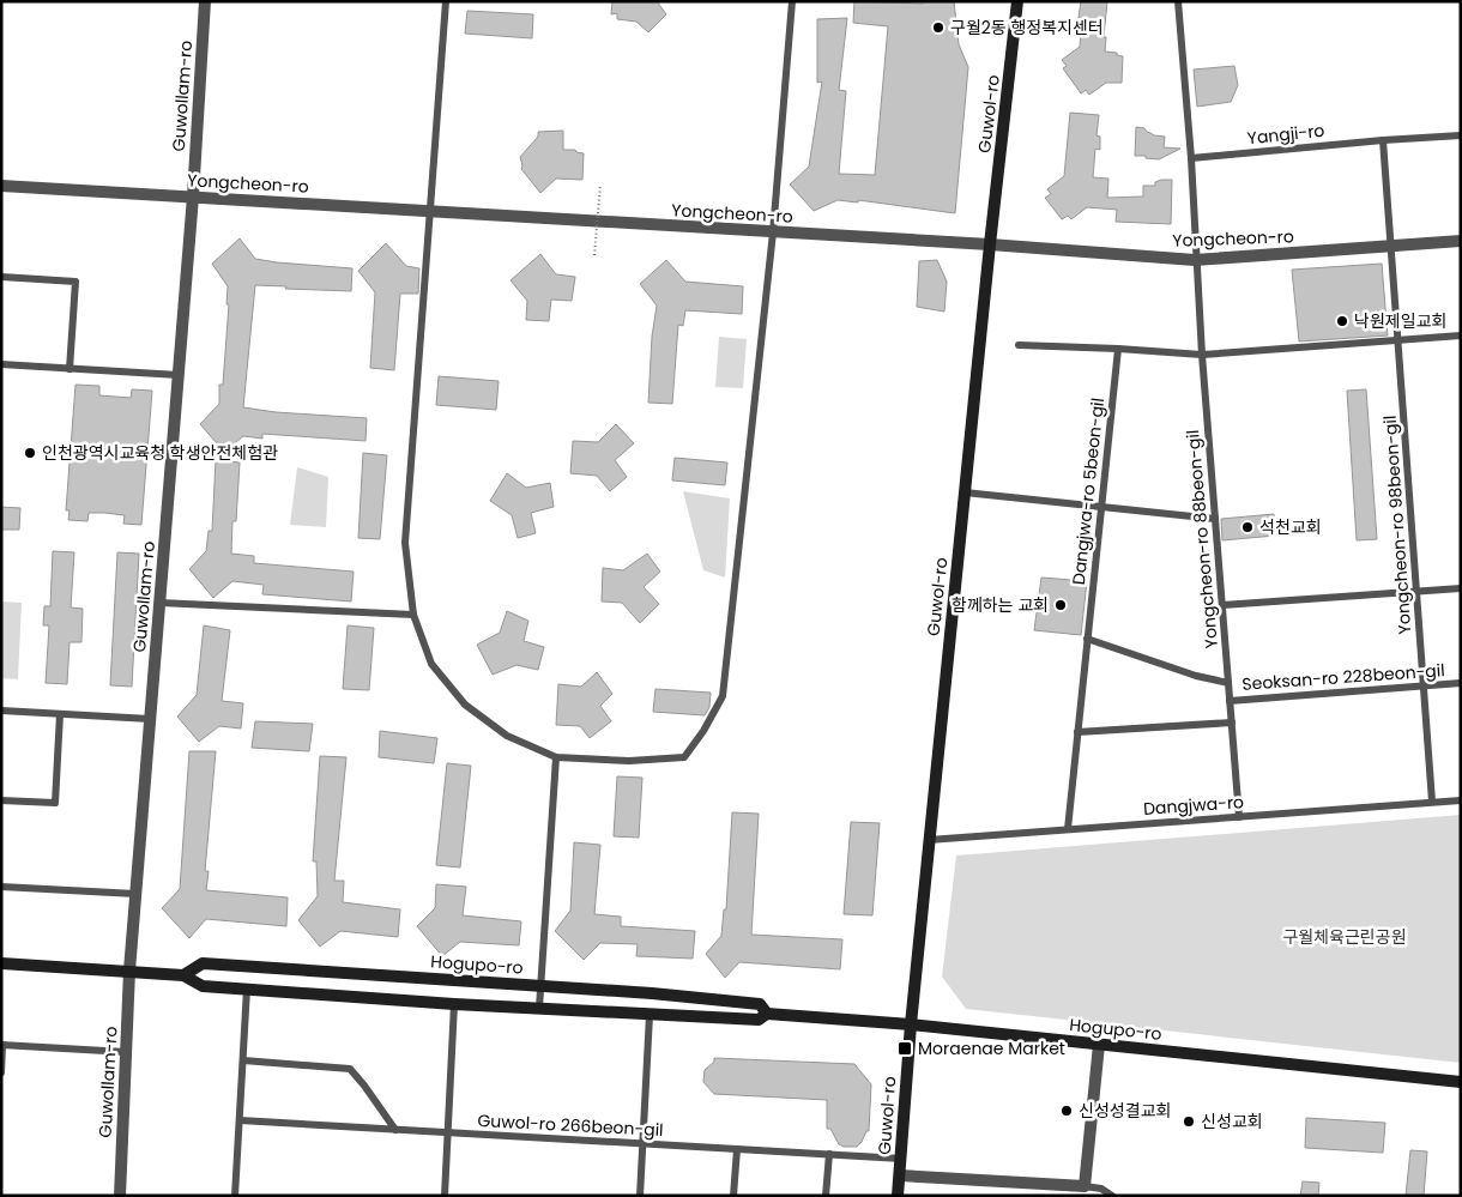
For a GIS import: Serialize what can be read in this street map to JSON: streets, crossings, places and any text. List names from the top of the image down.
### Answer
{
  "streets": {
    "main road": ["Guwol-ro", "Hogupo-ro"],
    "street": ["Guwollam-ro", "Yongcheon-ro"],
    "lane": [
      "Yangji-ro",
      "Dangjwa-ro 5beon-gil",
      "Yongcheon-ro 98beon-gil",
      "Yongcheon-ro 88beon-gil",
      "Seoksan-ro 228beon-gil",
      "Dangjwa-ro",
      "Guwol-ro 266beon-gil"
    ]
  },
  "crossings": [
    ["Guwollam-ro", "Yongcheon-ro"],
    ["Guwollam-ro", "Hogupo-ro"],
    ["Guwol-ro", "Yongcheon-ro"],
    ["Guwol-ro", "Dangjwa-ro"],
    ["Guwol-ro", "Hogupo-ro"],
    ["Guwol-ro", "Guwol-ro 266beon-gil"],
    ["Yangji-ro", "Yongcheon-ro 98beon-gil"],
    ["Yangji-ro", "Yongcheon-ro 88beon-gil"],
    ["Yongcheon-ro", "Yongcheon-ro 98beon-gil"],
    ["Yongcheon-ro", "Yongcheon-ro 88beon-gil"],
    ["Dangjwa-ro 5beon-gil", "Dangjwa-ro"],
    ["Yongcheon-ro 98beon-gil", "Seoksan-ro 228beon-gil"],
    ["Yongcheon-ro 98beon-gil", "Dangjwa-ro"],
    ["Yongcheon-ro 88beon-gil", "Seoksan-ro 228beon-gil"],
    ["Yongcheon-ro 88beon-gil", "Dangjwa-ro"]
  ],
  "parks": ["구월체육근린공원"],
  "places": {
    "other": [
      "구월2동 행정복지센터",
      "낙원제일교회",
      "인천광역시교육청 학생안전체험관",
      "석천교회",
      "함께하는 교회",
      "신성성결교회",
      "신성교회"
    ],
    "transit": ["Moraenae Market"]
  }
}
